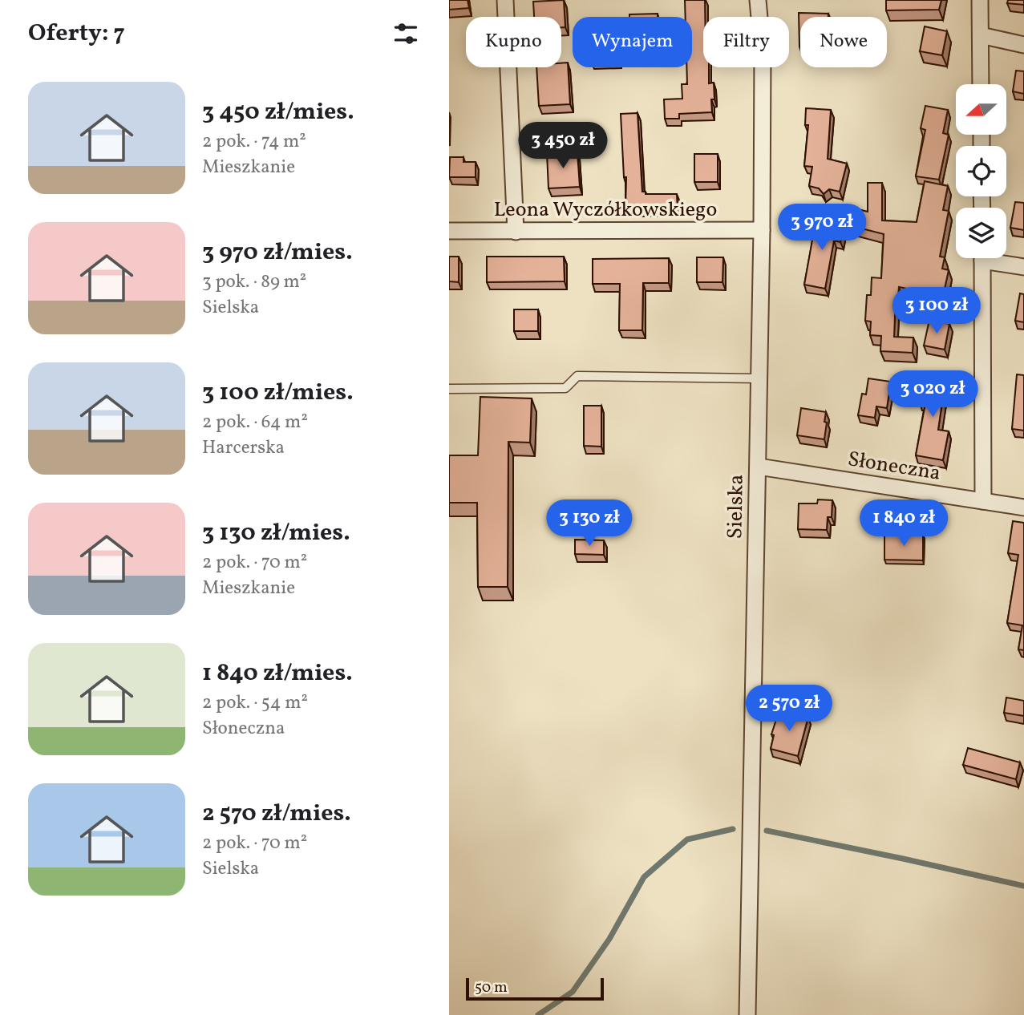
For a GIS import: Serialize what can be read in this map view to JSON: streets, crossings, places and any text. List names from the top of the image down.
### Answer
{
  "streets": {
    "street": ["Leona Wyczółkowskiego", "Słoneczna", "Sielska"]
  },
  "crossings": [
    ["Leona Wyczółkowskiego", "Sielska"],
    ["Słoneczna", "Sielska"]
  ],
  "scale_bar": "50 m",
  "north": "left",
  "page": {
    "heading": "Oferty: 7",
    "chip": [
      "Kupno",
      "Wynajem",
      "Filtry",
      "Nowe"
    ],
    "list": [
      {
        "name": "3 450 zł/mies.",
        "note": "2 pok. · 74 m² · Mieszkanie"
      },
      {
        "name": "3 970 zł/mies.",
        "note": "3 pok. · 89 m² · Sielska"
      },
      {
        "name": "3 100 zł/mies.",
        "note": "2 pok. · 64 m² · Harcerska"
      },
      {
        "name": "3 130 zł/mies.",
        "note": "2 pok. · 70 m² · Mieszkanie"
      },
      {
        "name": "1 840 zł/mies.",
        "note": "2 pok. · 54 m² · Słoneczna"
      },
      {
        "name": "2 570 zł/mies.",
        "note": "2 pok. · 70 m² · Sielska"
      }
    ],
    "price": [
      "3 450 zł",
      "3 970 zł",
      "3 100 zł",
      "3 020 zł",
      "3 130 zł",
      "1 840 zł",
      "2 570 zł"
    ],
    "scale": "50 m"
  }
}
